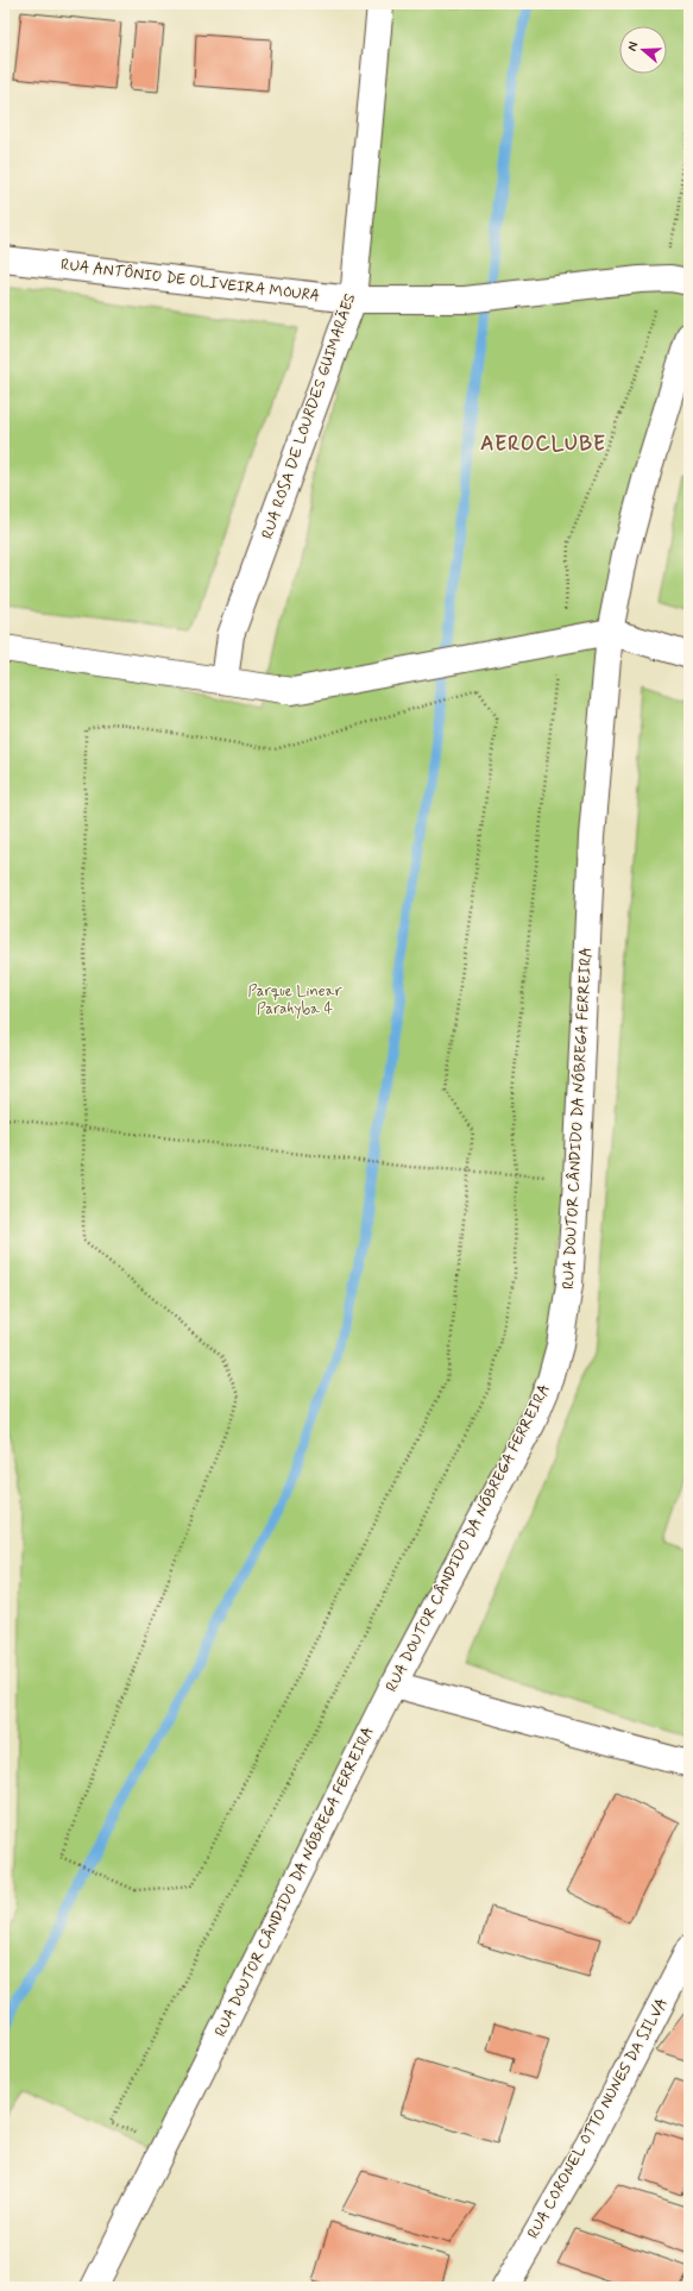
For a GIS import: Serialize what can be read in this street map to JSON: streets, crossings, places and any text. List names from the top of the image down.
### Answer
{
  "streets": {
    "street": [
      "RUA ANTÔNIO DE OLIVEIRA MOURA",
      "RUA ROSA DE LOURDES GUIMARÃES",
      "RUA DOUTOR CÂNDIDO DA NÓBREGA FERREIRA",
      "RUA CORONEL OTTO NUNES DA SILVA"
    ]
  },
  "crossings": [
    ["RUA ANTÔNIO DE OLIVEIRA MOURA", "RUA ROSA DE LOURDES GUIMARÃES"]
  ],
  "districts": ["AEROCLUBE"],
  "parks": ["Parque Linear Parahyba 4"],
  "north": "left"
}
